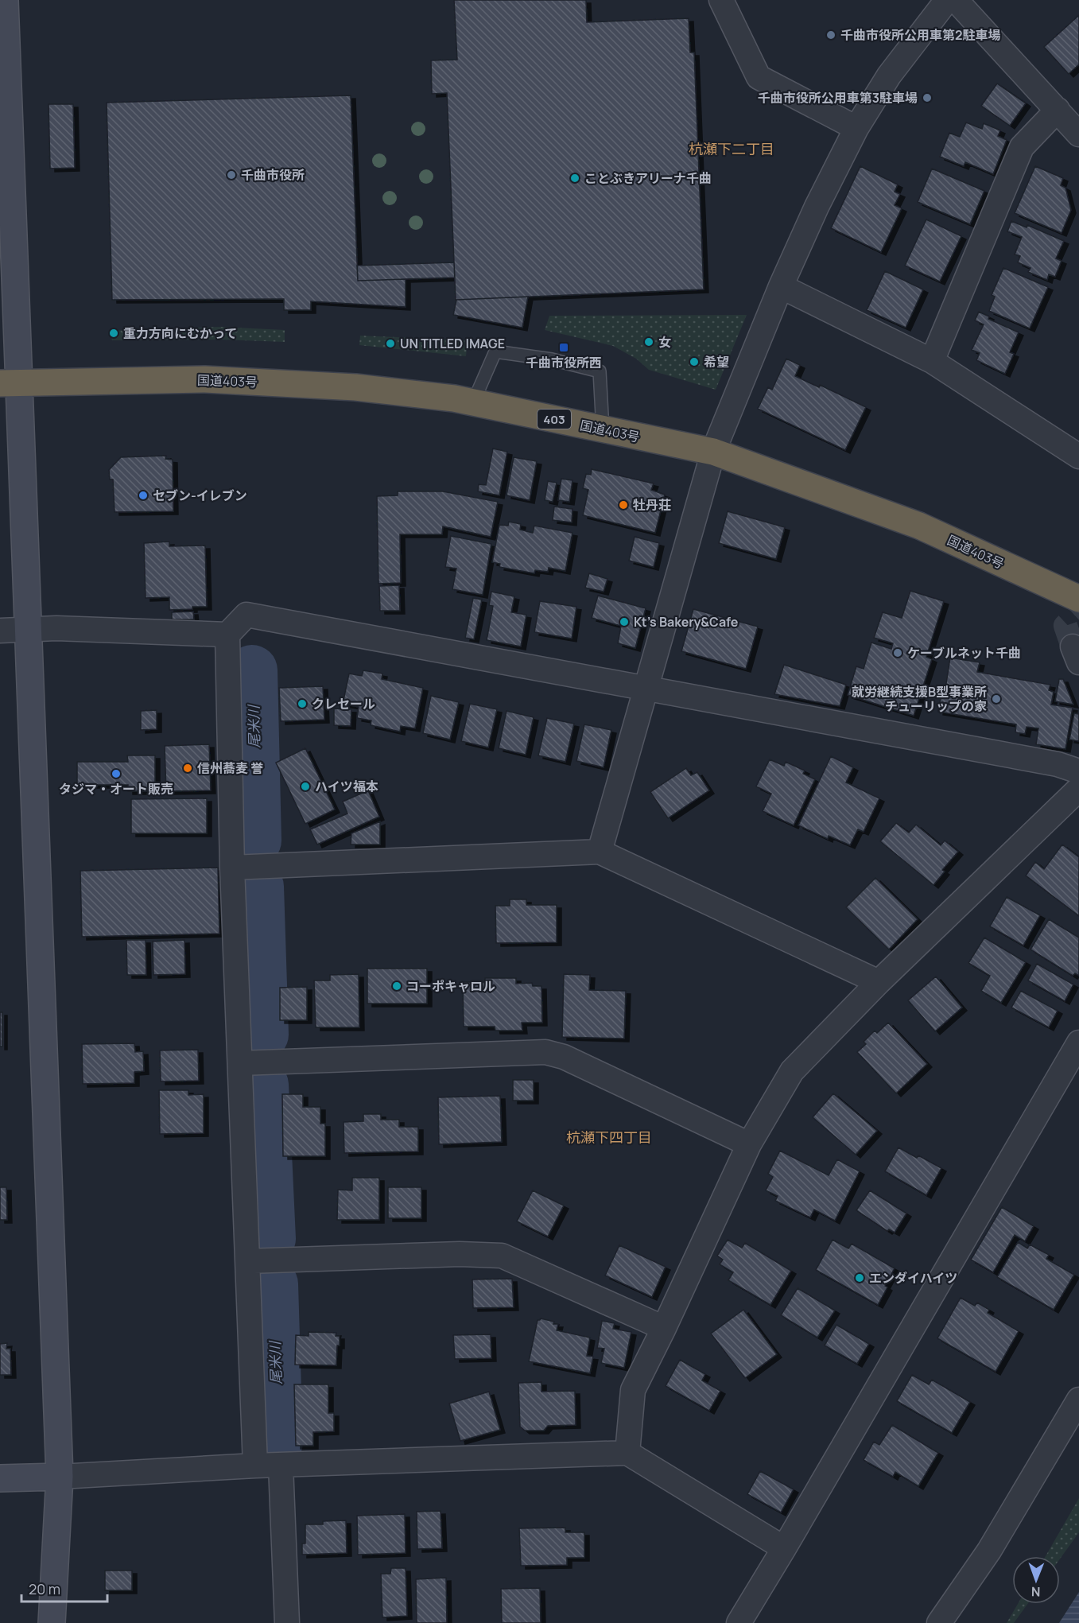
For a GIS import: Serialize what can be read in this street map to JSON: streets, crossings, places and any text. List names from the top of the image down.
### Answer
{
  "streets": {
    "highway": ["国道403号", "403"]
  },
  "districts": ["杭瀬下二丁目", "杭瀬下四丁目"],
  "water": ["尾米川"],
  "places": {
    "other": [
      "千曲市役所公用車第2駐車場",
      "千曲市役所公用車第3駐車場",
      "千曲市役所",
      "ことぶきアリーナ千曲",
      "重力方向にむかって",
      "女",
      "UN TITLED IMAGE",
      "希望",
      "セブン-イレブン",
      "牡丹荘",
      "Kt’s Bakery&Cafe",
      "ケーブルネット千曲",
      "就労継続支援B型事業所 チューリップの家",
      "クレセール",
      "信州蕎麦 誉",
      "タジマ・オート販売",
      "ハイツ福本",
      "コーポキャロル",
      "エンダイハイツ"
    ],
    "transit": ["千曲市役所西"]
  },
  "scale_bar": "20 m",
  "north": "bottom"
}
